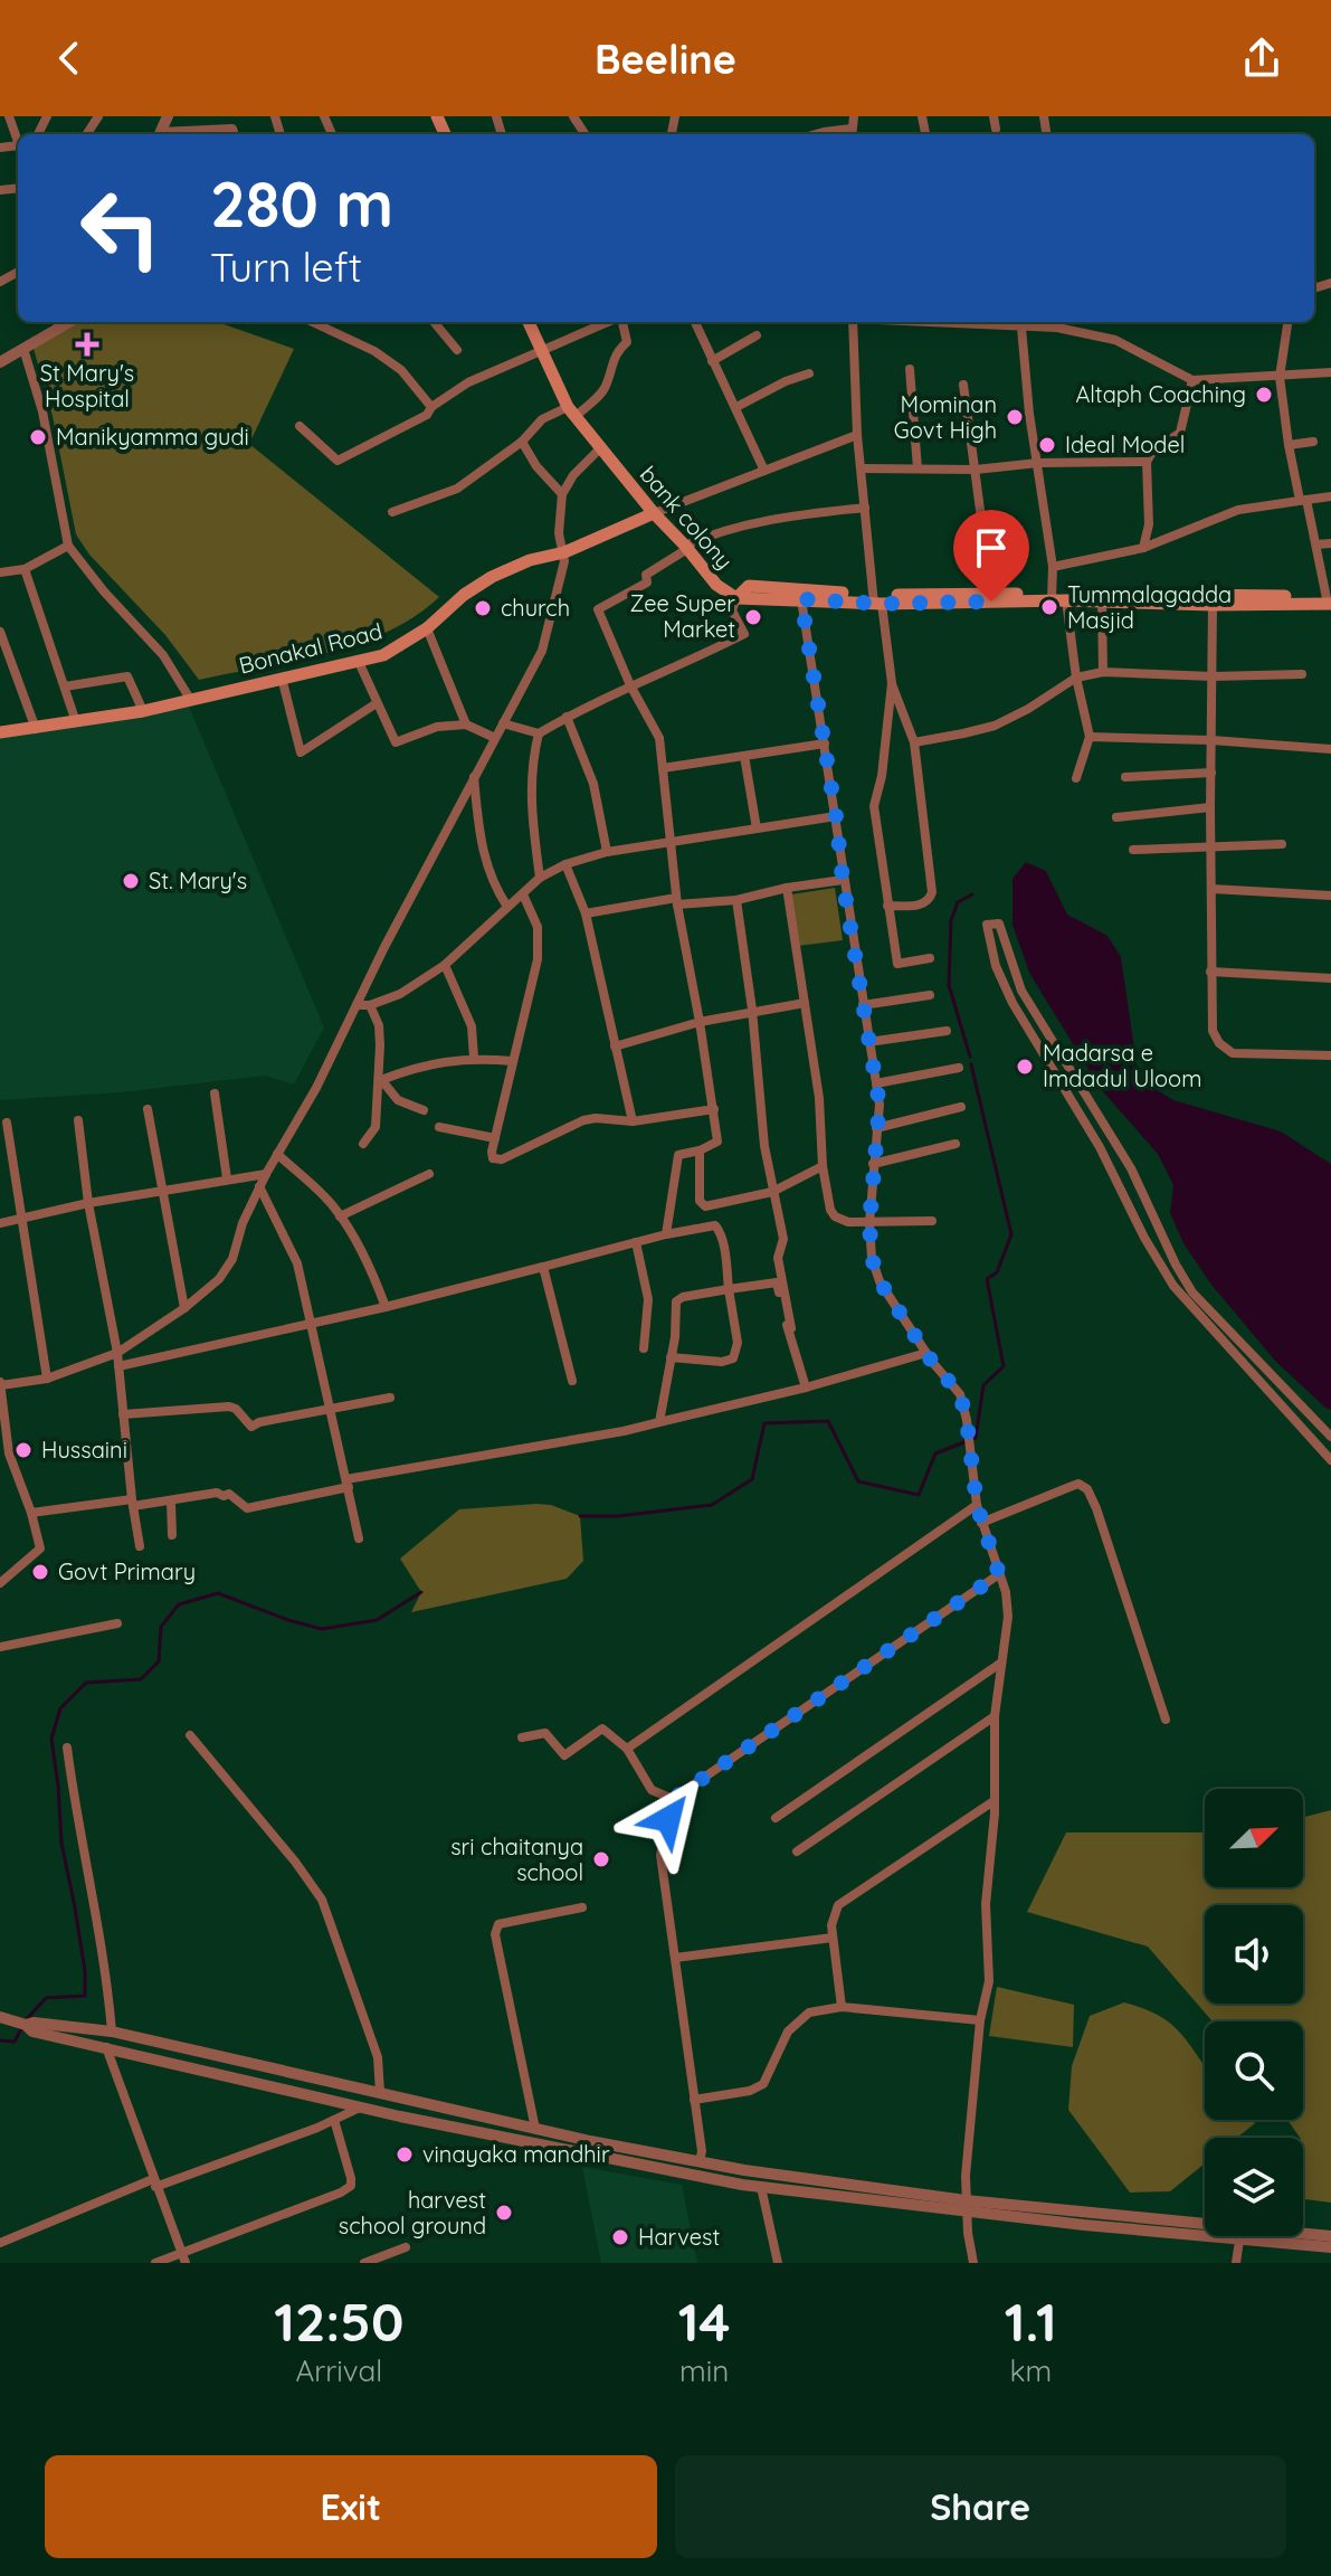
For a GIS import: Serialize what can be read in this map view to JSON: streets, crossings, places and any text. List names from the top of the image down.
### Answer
{
  "streets": {
    "main road": ["bank colony", "Bonakal Road"]
  },
  "crossings": [
    ["bank colony", "Bonakal Road"]
  ],
  "places": {
    "health": ["St Mary's Hospital"],
    "other": [
      "Altaph Coaching",
      "Mominan Govt High",
      "Manikyamma gudi",
      "Ideal Model",
      "Tummalagadda Masjid",
      "church",
      "Zee Super Market",
      "St. Mary's",
      "Madarsa e Imdadul Uloom",
      "Hussaini",
      "Govt Primary",
      "sri chaitanya school",
      "vinayaka mandhir",
      "harvest school ground",
      "Harvest"
    ]
  },
  "north": "top right",
  "page": {
    "header": "Beeline",
    "turn": ["280 m", "Turn left"],
    "eta": [
      "12:50",
      "Arrival",
      "14",
      "min",
      "1.1",
      "km"
    ],
    "buttons": ["Exit", "Share"]
  }
}
